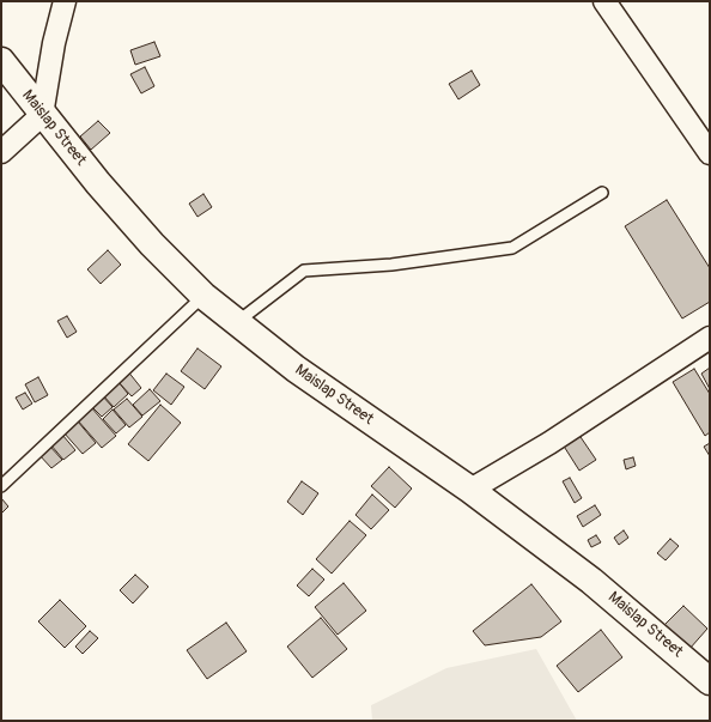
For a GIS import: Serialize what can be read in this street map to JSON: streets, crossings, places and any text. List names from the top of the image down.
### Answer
{
  "streets": {
    "main road": ["Maislap Street"]
  }
}
